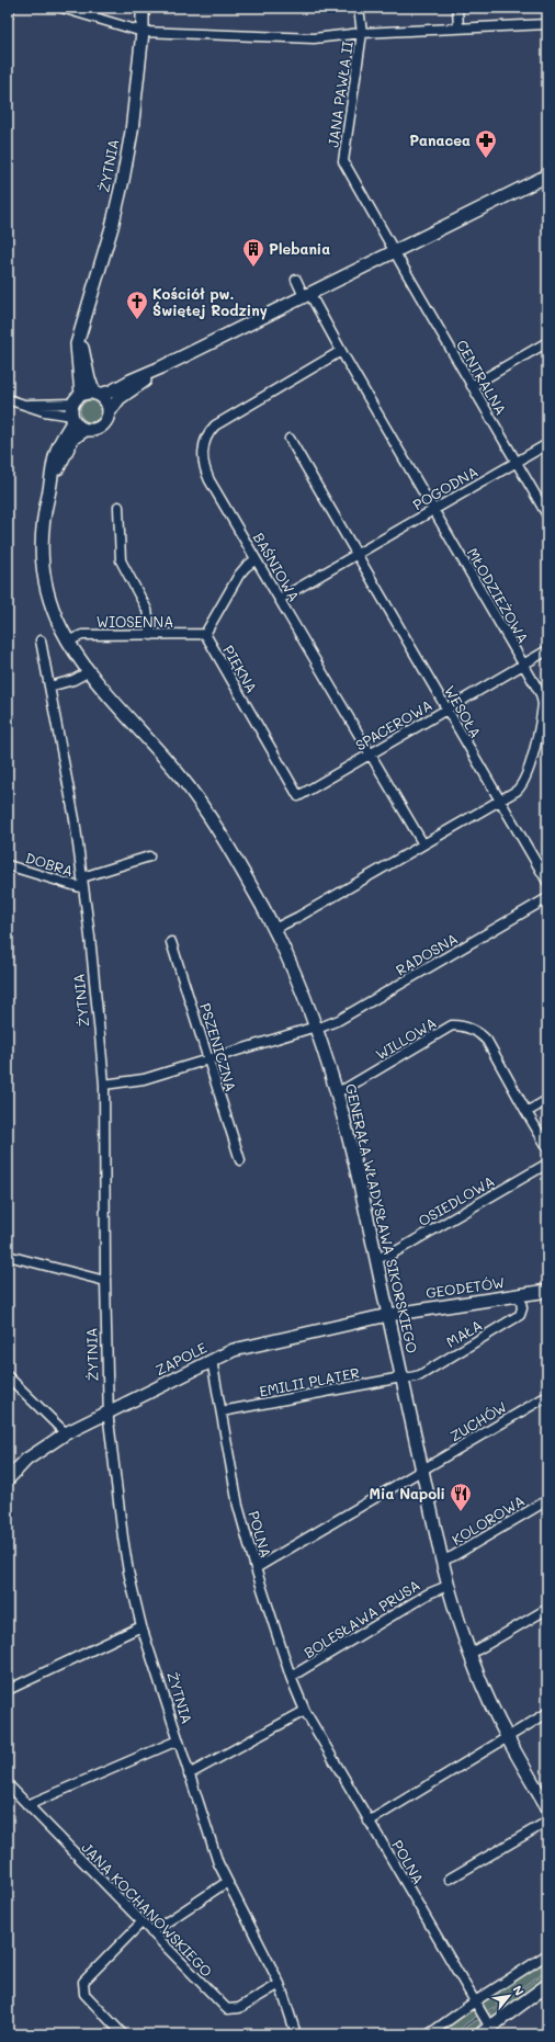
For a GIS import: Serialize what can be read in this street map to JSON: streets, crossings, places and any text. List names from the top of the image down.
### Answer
{
  "streets": {
    "street": [
      "JANA PAWŁA II",
      "ŻYTNIA",
      "CENTRALNA",
      "POGODNA",
      "BAŚNIOWA",
      "MŁODZIEŻOWA",
      "WIOSENNA",
      "PIĘKNA",
      "WESOŁA",
      "SPACEROWA",
      "DOBRA",
      "RADOSNA",
      "WILLOWA",
      "PSZENICZNA",
      "OSIEDLOWA",
      "GENERAŁA WŁADYSŁAWA SIKORSKIEGO",
      "GEODETÓW",
      "MAŁA",
      "ZAPOLE",
      "EMILII PLATER",
      "ZUCHÓW",
      "KOLOROWA",
      "POLNA",
      "BOLESŁAWA PRUSA",
      "JANA KOCHANOWSKIEGO"
    ]
  },
  "crossings": [
    ["JANA PAWŁA II", "CENTRALNA"],
    ["ŻYTNIA", "DOBRA"],
    ["ŻYTNIA", "RADOSNA"],
    ["ŻYTNIA", "GENERAŁA WŁADYSŁAWA SIKORSKIEGO"],
    ["ŻYTNIA", "ZAPOLE"],
    ["ŻYTNIA", "JANA KOCHANOWSKIEGO"],
    ["CENTRALNA", "POGODNA"],
    ["POGODNA", "BAŚNIOWA"],
    ["POGODNA", "MŁODZIEŻOWA"],
    ["POGODNA", "WESOŁA"],
    ["BAŚNIOWA", "MŁODZIEŻOWA"],
    ["BAŚNIOWA", "SPACEROWA"],
    ["MŁODZIEŻOWA", "WESOŁA"],
    ["MŁODZIEŻOWA", "SPACEROWA"],
    ["MŁODZIEŻOWA", "GENERAŁA WŁADYSŁAWA SIKORSKIEGO"],
    ["WIOSENNA", "PIĘKNA"],
    ["WIOSENNA", "GENERAŁA WŁADYSŁAWA SIKORSKIEGO"],
    ["PIĘKNA", "SPACEROWA"],
    ["WESOŁA", "SPACEROWA"],
    ["RADOSNA", "PSZENICZNA"],
    ["RADOSNA", "GENERAŁA WŁADYSŁAWA SIKORSKIEGO"],
    ["WILLOWA", "GENERAŁA WŁADYSŁAWA SIKORSKIEGO"],
    ["OSIEDLOWA", "GENERAŁA WŁADYSŁAWA SIKORSKIEGO"],
    ["GENERAŁA WŁADYSŁAWA SIKORSKIEGO", "GEODETÓW"],
    ["GENERAŁA WŁADYSŁAWA SIKORSKIEGO", "MAŁA"],
    ["GENERAŁA WŁADYSŁAWA SIKORSKIEGO", "ZAPOLE"],
    ["GENERAŁA WŁADYSŁAWA SIKORSKIEGO", "EMILII PLATER"],
    ["GENERAŁA WŁADYSŁAWA SIKORSKIEGO", "ZUCHÓW"],
    ["GENERAŁA WŁADYSŁAWA SIKORSKIEGO", "KOLOROWA"],
    ["GENERAŁA WŁADYSŁAWA SIKORSKIEGO", "BOLESŁAWA PRUSA"],
    ["GEODETÓW", "MAŁA"],
    ["GEODETÓW", "ZAPOLE"],
    ["MAŁA", "EMILII PLATER"],
    ["ZAPOLE", "POLNA"],
    ["EMILII PLATER", "POLNA"],
    ["ZUCHÓW", "POLNA"],
    ["POLNA", "BOLESŁAWA PRUSA"]
  ],
  "places": {
    "pharmacy": ["Panacea"],
    "building": ["Plebania"],
    "church": ["Kościół pw. Świętej Rodziny"],
    "restaurant": ["Mia Napoli"]
  },
  "north": "top right"
}
